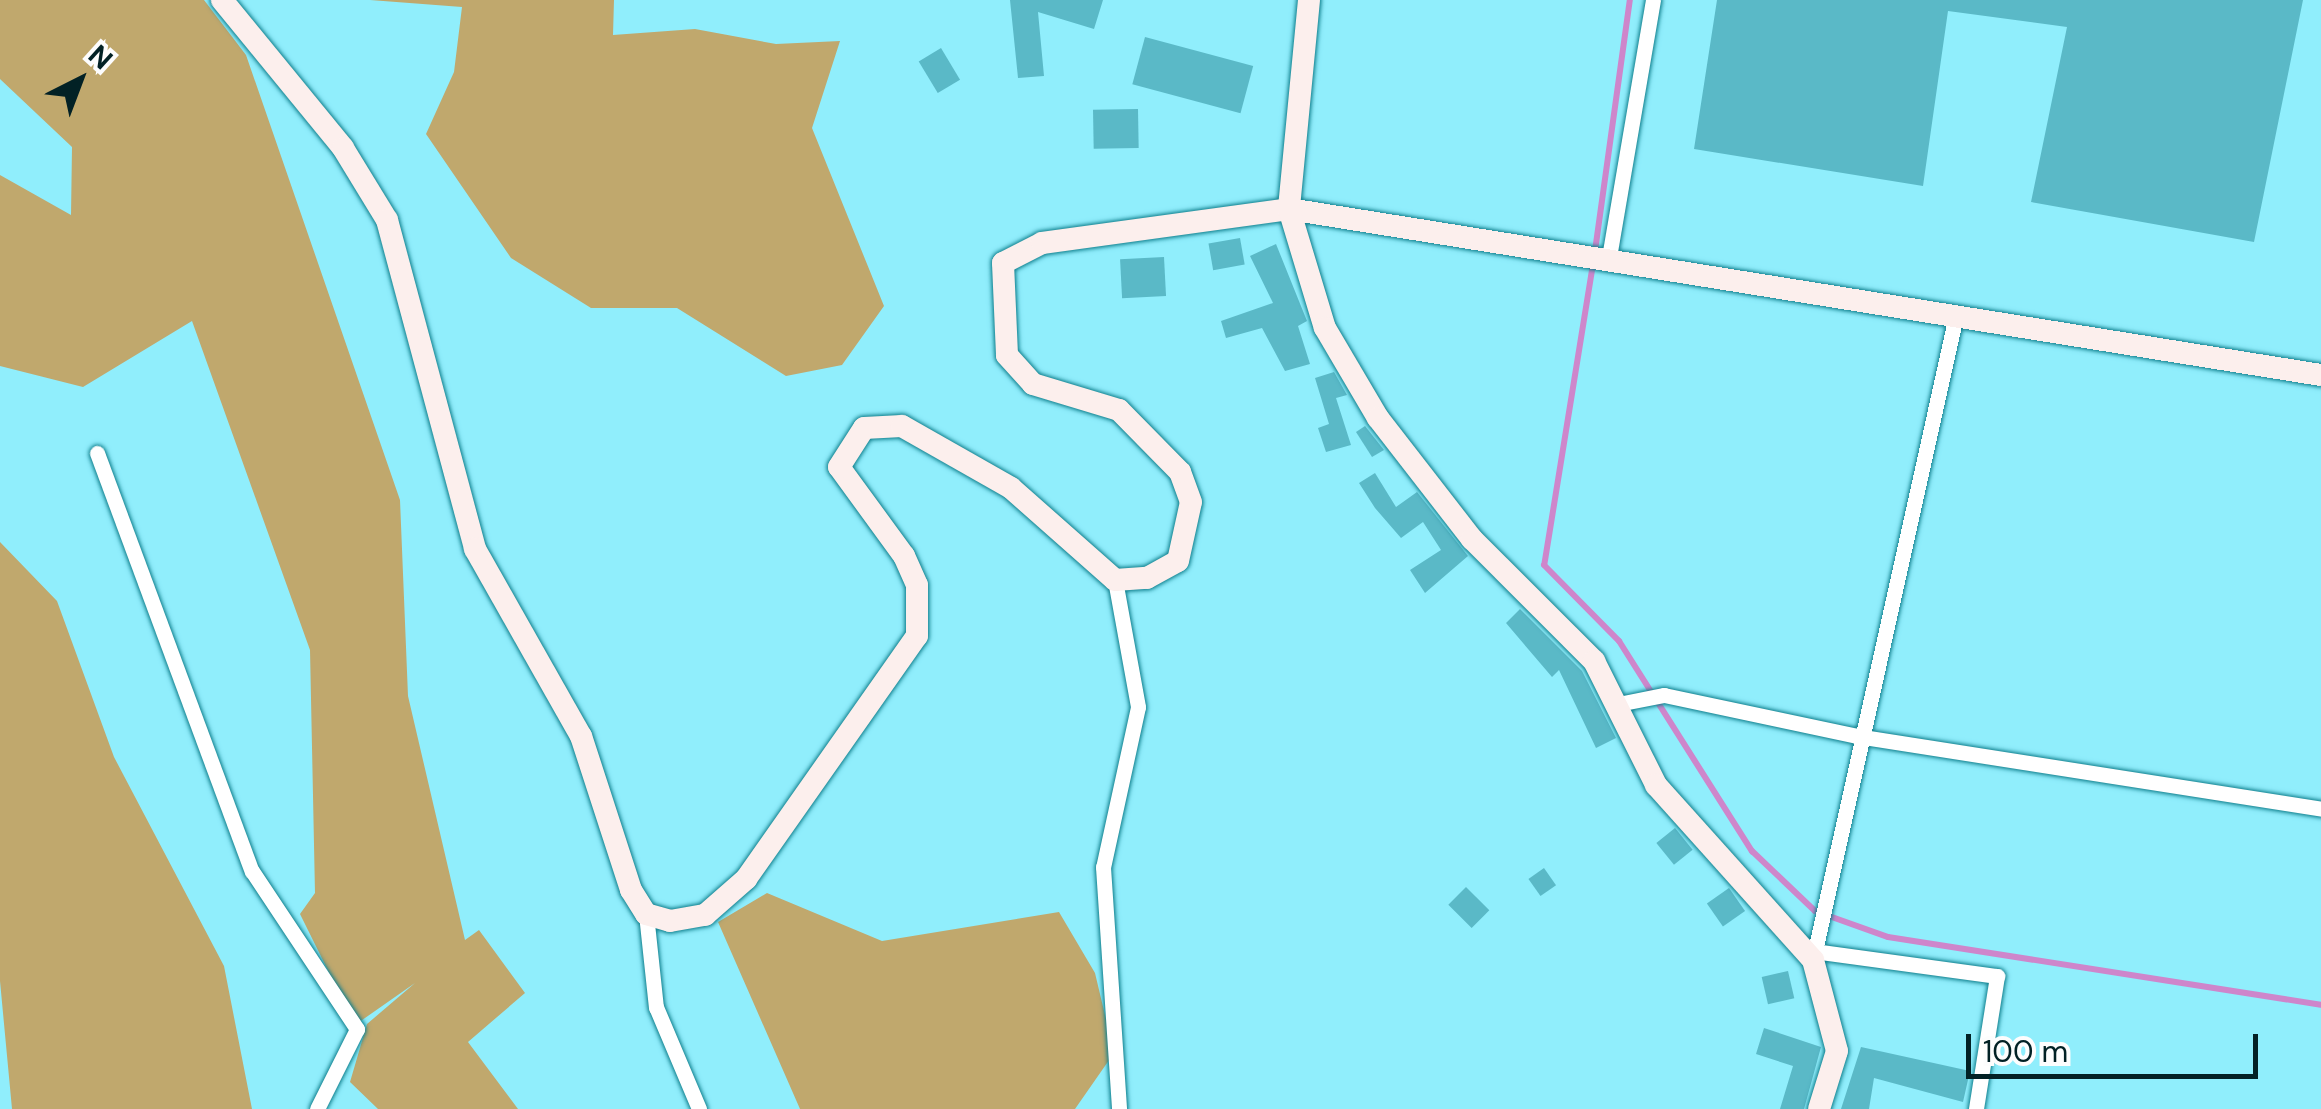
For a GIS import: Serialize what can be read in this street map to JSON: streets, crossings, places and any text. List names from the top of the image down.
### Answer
{
  "scale_bar": "100 m",
  "north": "top right"
}
